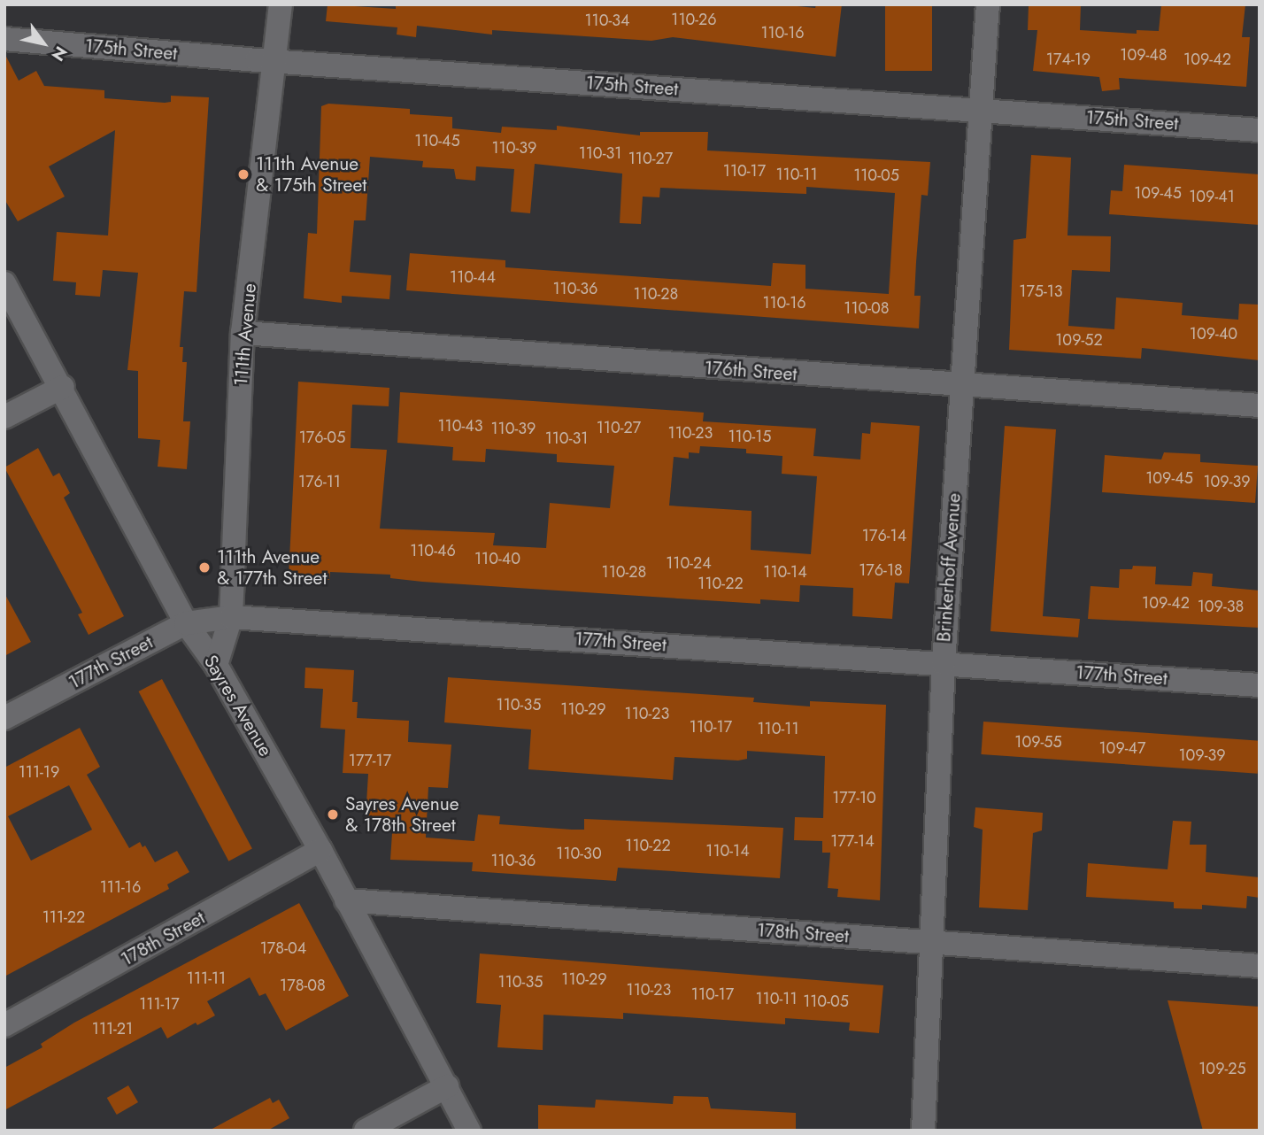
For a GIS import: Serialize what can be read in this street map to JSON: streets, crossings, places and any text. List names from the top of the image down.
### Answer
{
  "streets": {
    "street": [
      "175th Street",
      "111th Avenue",
      "176th Street",
      "Brinkerhoff Avenue",
      "177th Street",
      "Sayres Avenue",
      "178th Street"
    ]
  },
  "crossings": [
    ["175th Street", "111th Avenue"],
    ["175th Street", "Brinkerhoff Avenue"],
    ["111th Avenue", "176th Street"],
    ["111th Avenue", "177th Street"],
    ["111th Avenue", "Sayres Avenue"],
    ["176th Street", "Brinkerhoff Avenue"],
    ["Brinkerhoff Avenue", "177th Street"],
    ["Brinkerhoff Avenue", "178th Street"],
    ["177th Street", "Sayres Avenue"],
    ["Sayres Avenue", "178th Street"]
  ],
  "places": ["111th Avenue & 175th Street", "111th Avenue & 177th Street", "Sayres Avenue & 178th Street"],
  "house_numbers": [
    "110-26",
    "110-34",
    "110-16",
    "109-48",
    "174-19",
    "109-42",
    "110-45",
    "110-39",
    "110-31",
    "110-27",
    "110-17",
    "110-11",
    "110-05",
    "109-45",
    "109-41",
    "110-44",
    "110-36",
    "175-13",
    "110-28",
    "110-16",
    "110-08",
    "109-40",
    "109-52",
    "110-43",
    "110-27",
    "110-39",
    "110-23",
    "110-15",
    "176-05",
    "110-31",
    "109-45",
    "176-11",
    "109-39",
    "176-14",
    "110-46",
    "110-40",
    "110-24",
    "176-18",
    "110-28",
    "110-14",
    "110-22",
    "109-42",
    "109-38",
    "110-35",
    "110-29",
    "110-23",
    "110-17",
    "110-11",
    "109-55",
    "109-47",
    "109-39",
    "177-17",
    "111-19",
    "177-10",
    "177-14",
    "110-22",
    "110-14",
    "110-30",
    "110-36",
    "111-16",
    "111-22",
    "178-04",
    "111-11",
    "110-29",
    "110-35",
    "178-08",
    "110-23",
    "110-17",
    "110-11",
    "110-05",
    "111-17",
    "111-21",
    "109-25"
  ],
  "north": "bottom right"
}
